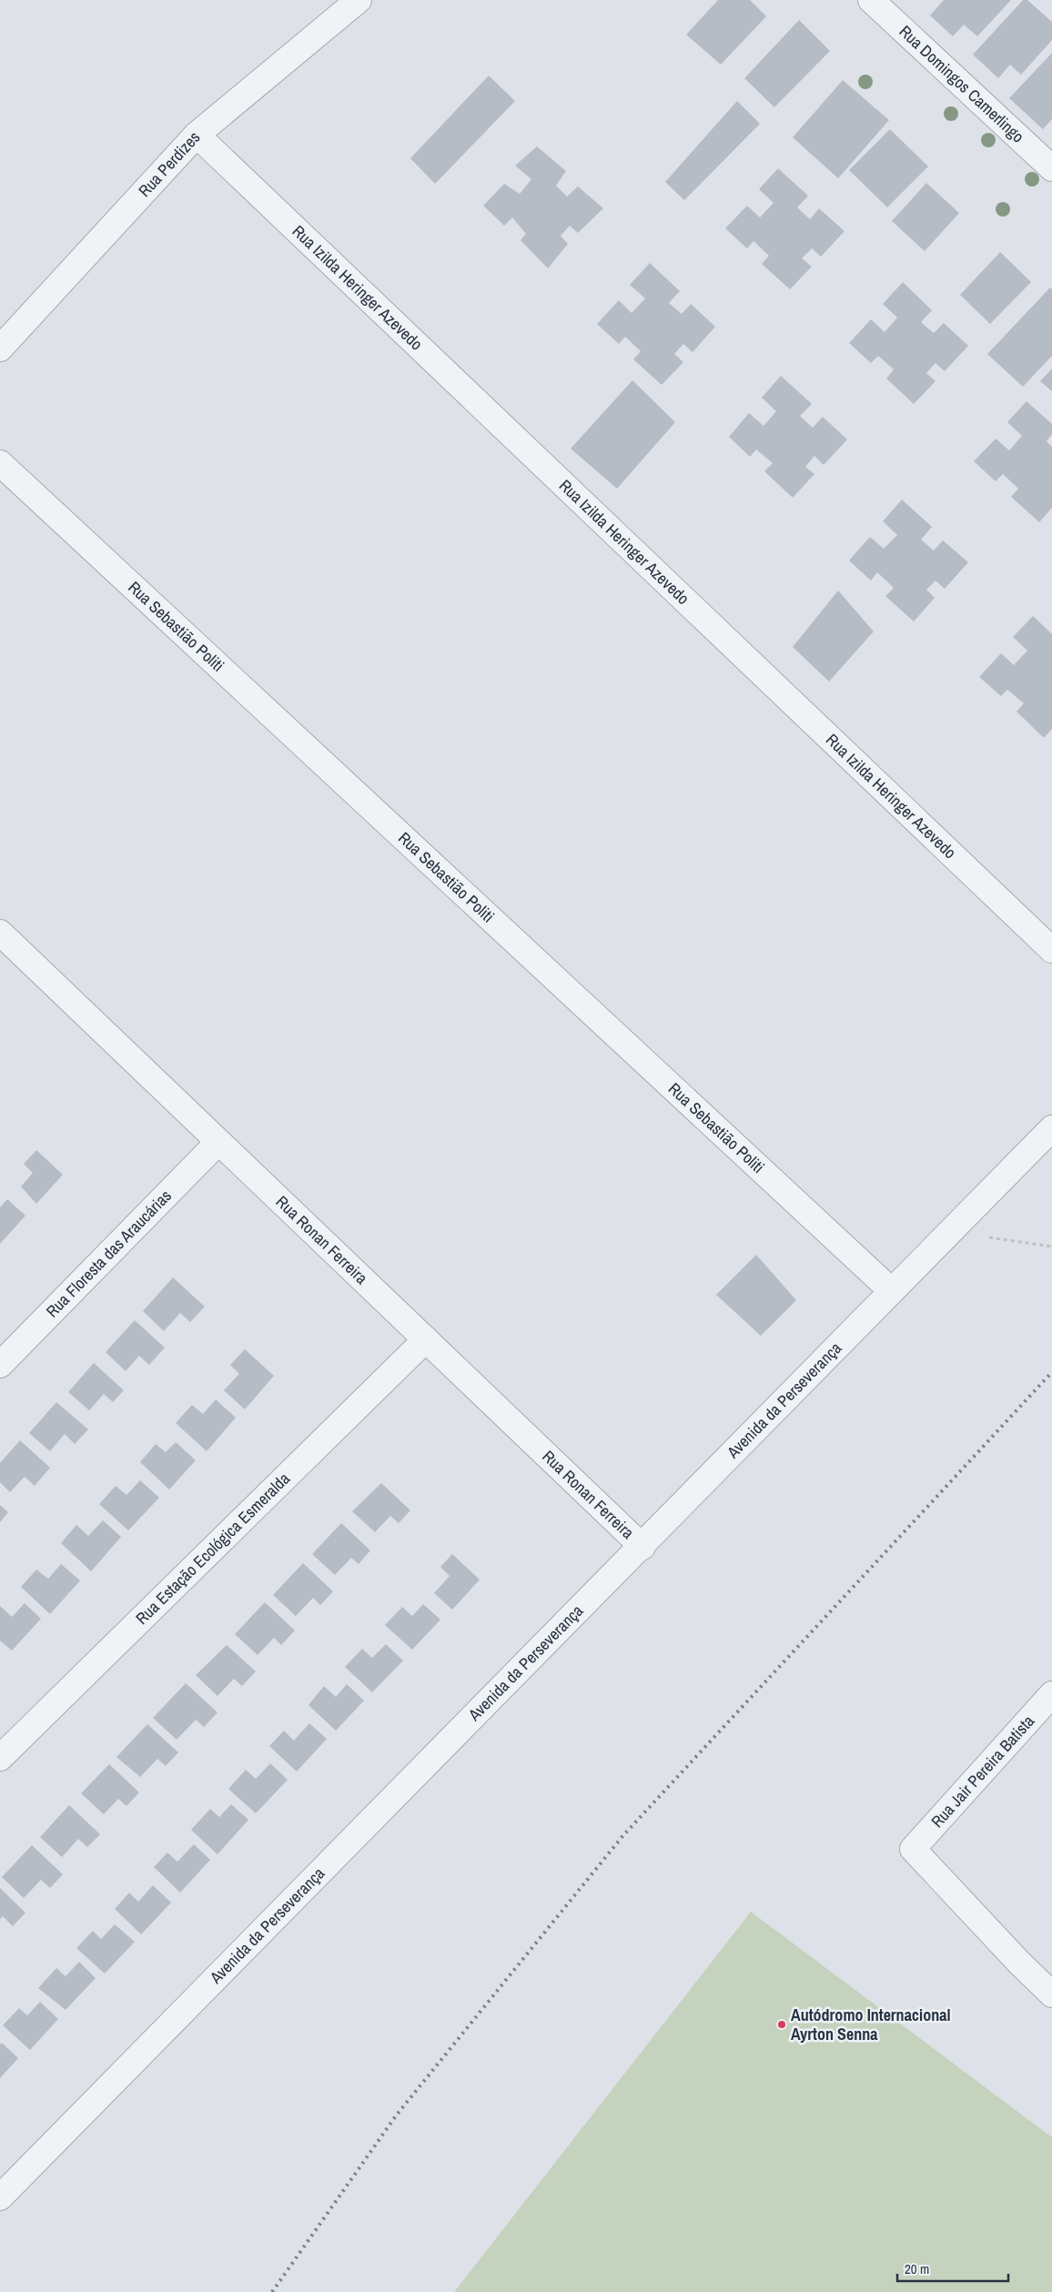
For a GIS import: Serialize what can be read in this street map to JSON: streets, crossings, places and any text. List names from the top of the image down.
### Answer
{
  "streets": {
    "street": [
      "Rua Domingos Camerlingo",
      "Rua Perdizes",
      "Rua Izilda Heringer Azevedo",
      "Rua Sebastião Politi",
      "Rua Ronan Ferreira",
      "Rua Floresta das Araucárias",
      "Avenida da Perseverança",
      "Rua Estação Ecológica Esmeralda",
      "Rua Jair Pereira Batista"
    ]
  },
  "crossings": [
    ["Rua Perdizes", "Rua Izilda Heringer Azevedo"],
    ["Rua Sebastião Politi", "Avenida da Perseverança"],
    ["Rua Ronan Ferreira", "Rua Floresta das Araucárias"],
    ["Rua Ronan Ferreira", "Avenida da Perseverança"],
    ["Rua Ronan Ferreira", "Rua Estação Ecológica Esmeralda"]
  ],
  "places": ["Autódromo Internacional Ayrton Senna"],
  "scale_bar": "20 m"
}
